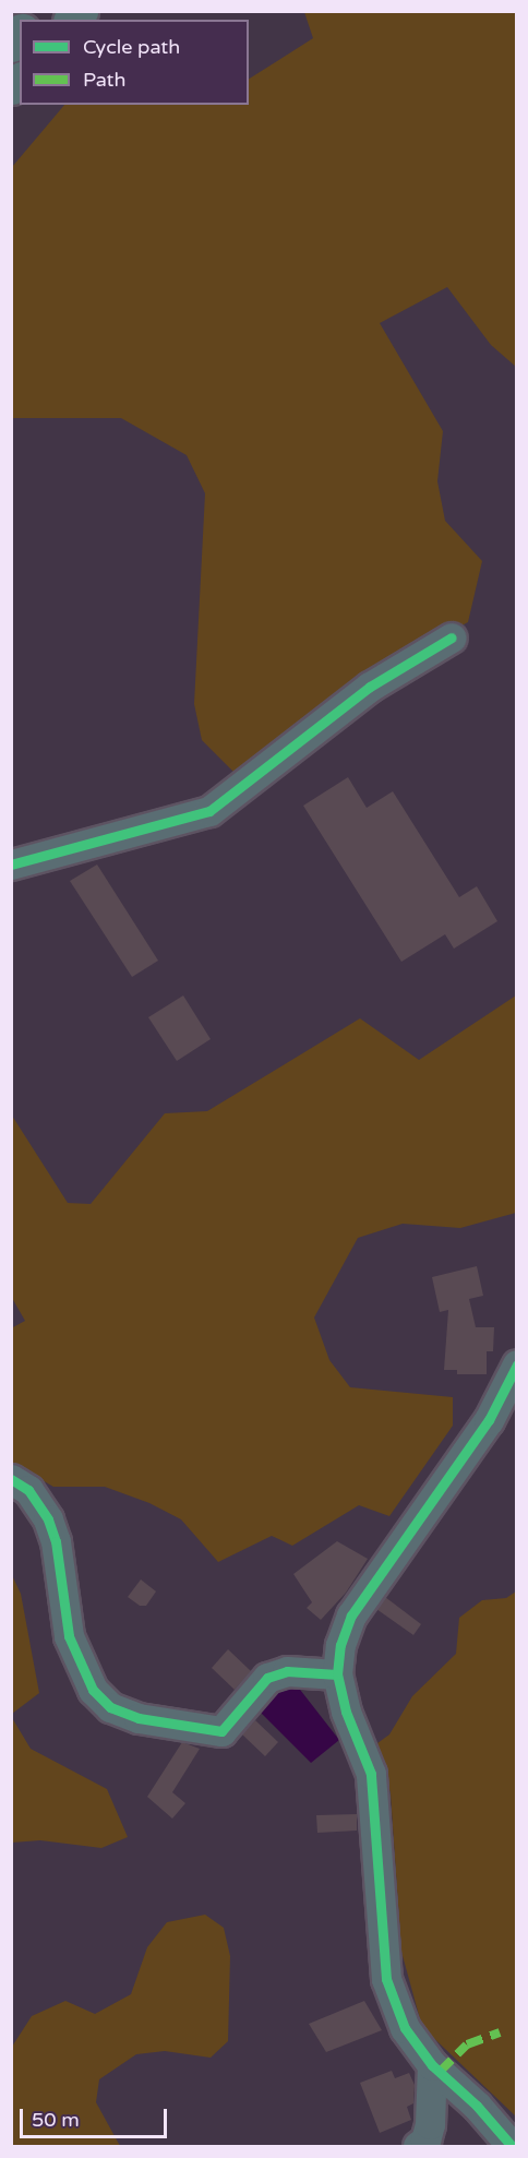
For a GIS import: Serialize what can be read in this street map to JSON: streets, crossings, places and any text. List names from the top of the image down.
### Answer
{
  "legend": ["Cycle path", "Path"],
  "scale_bar": "50 m"
}
